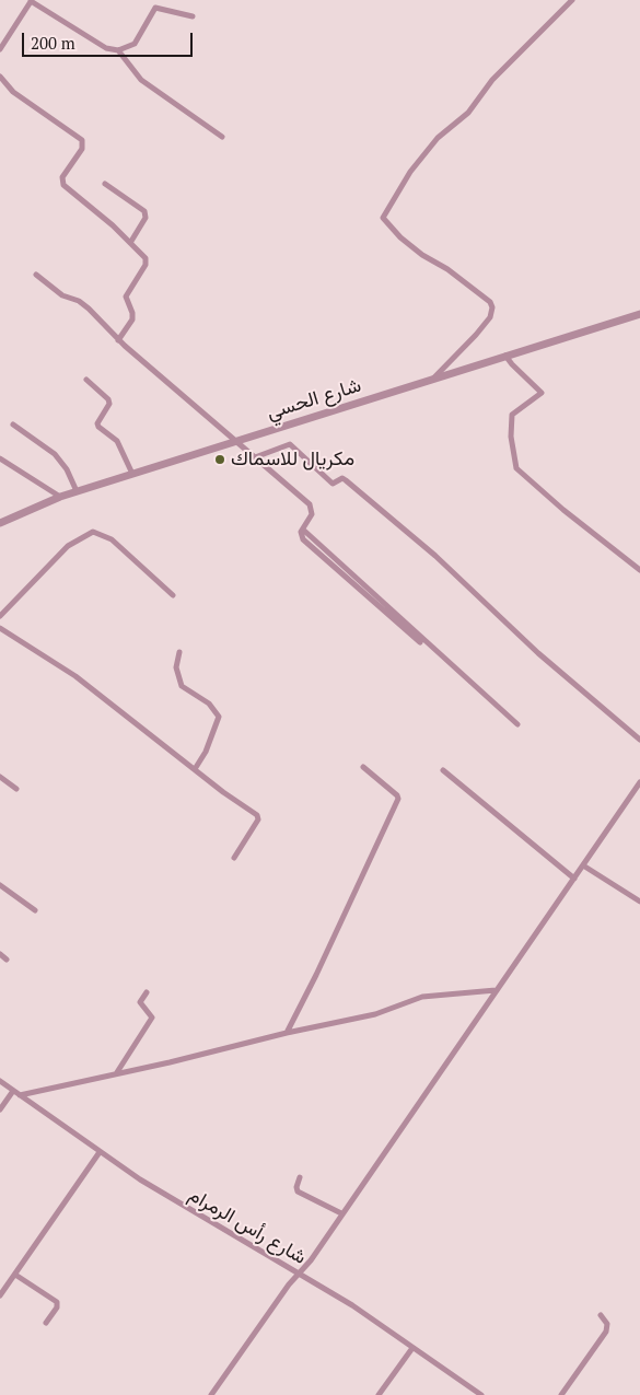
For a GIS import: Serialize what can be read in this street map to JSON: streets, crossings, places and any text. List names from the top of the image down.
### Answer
{
  "streets": {
    "street": ["شارع الحسي", "شارع رأس الرمرام"]
  },
  "places": ["مكريال للاسماك"],
  "scale_bar": "200 m"
}
